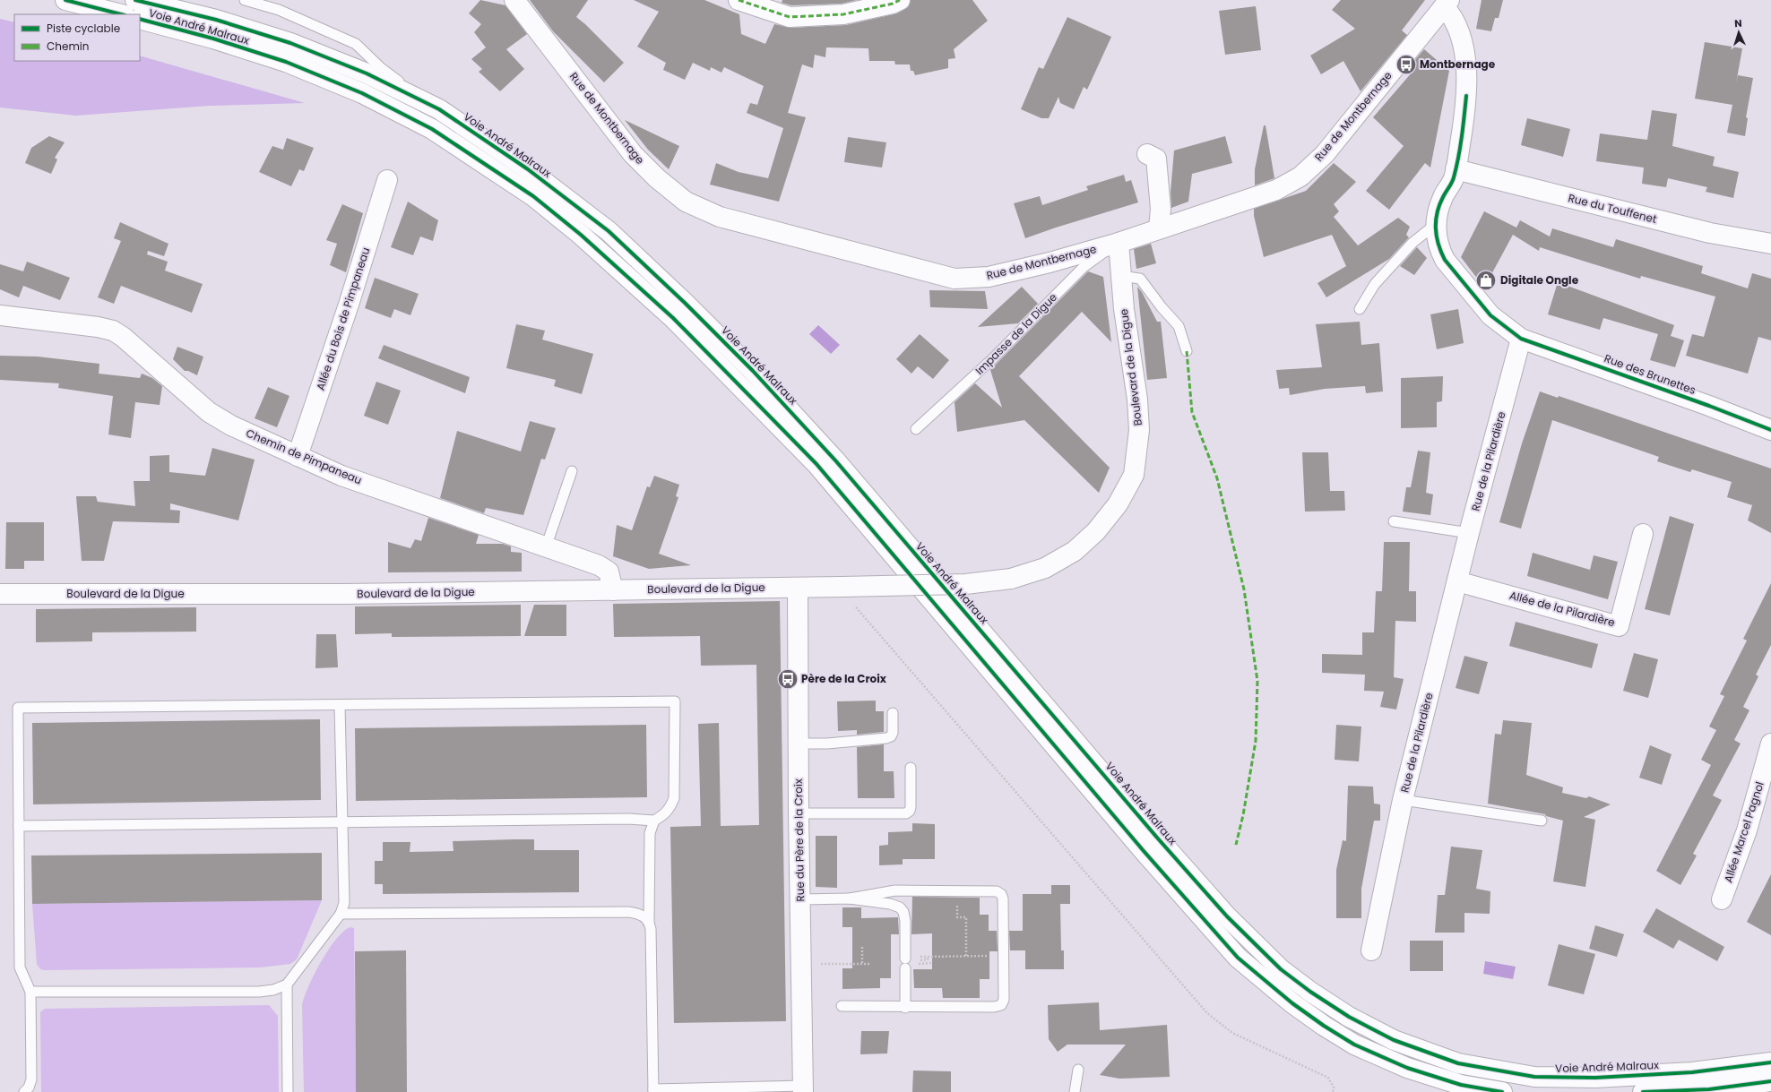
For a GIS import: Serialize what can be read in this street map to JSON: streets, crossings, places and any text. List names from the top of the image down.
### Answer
{
  "streets": {
    "street": [
      "Voie André Malraux",
      "Rue de Montbernage",
      "Rue du Touffenet",
      "Allée du Bois de Pimpaneau",
      "Boulevard de la Digue",
      "Rue des Brunettes",
      "Chemin de Pimpaneau",
      "Rue de la Pilardière",
      "Allée de la Pilardière",
      "Allée Marcel Pagnol",
      "Rue du Père de la Croix"
    ],
    "lane": ["Impasse de la Digue"]
  },
  "crossings": [
    ["Rue de Montbernage", "Impasse de la Digue"],
    ["Rue de Montbernage", "Boulevard de la Digue"],
    ["Allée du Bois de Pimpaneau", "Chemin de Pimpaneau"],
    ["Impasse de la Digue", "Boulevard de la Digue"],
    ["Boulevard de la Digue", "Chemin de Pimpaneau"],
    ["Boulevard de la Digue", "Rue du Père de la Croix"],
    ["Rue des Brunettes", "Rue de la Pilardière"],
    ["Rue de la Pilardière", "Allée de la Pilardière"]
  ],
  "places": {
    "bus stop": ["Montbernage", "Père de la Croix"],
    "shop": ["Digitale Ongle"]
  },
  "legend": ["Piste cyclable", "Chemin"],
  "north": "top"
}
